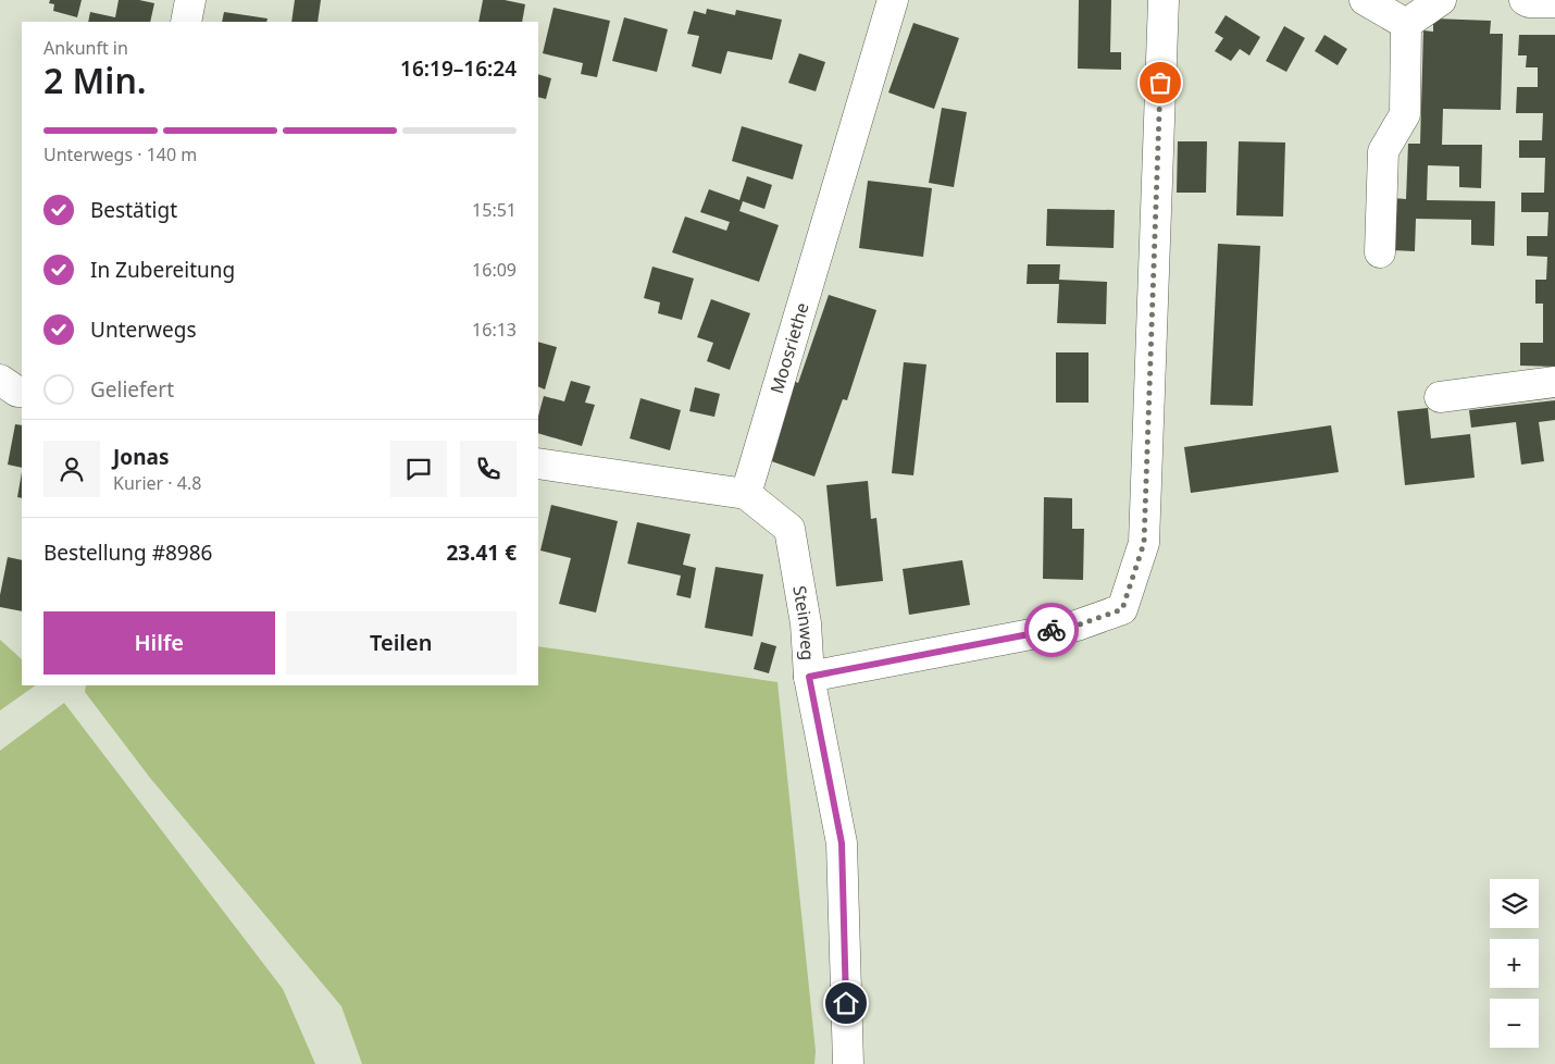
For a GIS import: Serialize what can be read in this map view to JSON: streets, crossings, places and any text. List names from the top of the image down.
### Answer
{
  "streets": {
    "street": ["Moosriethe", "Steinweg"]
  },
  "crossings": [
    ["Moosriethe", "Steinweg"]
  ],
  "page": {
    "heading": ["2 Min.", "Ankunft in", "16:19–16:24"],
    "panel": [
      "Jonas",
      "Kurier · 4.8",
      "Bestellung #8986",
      "23.41 €"
    ],
    "bar": "Unterwegs · 140 m",
    "list": [
      ["Bestätigt", "15:51"],
      ["In Zubereitung", "16:09"],
      ["Unterwegs", "16:13"],
      "Geliefert"
    ],
    "buttons": ["Hilfe", "Teilen"],
    "map_buttons": ["+", "−"]
  }
}
